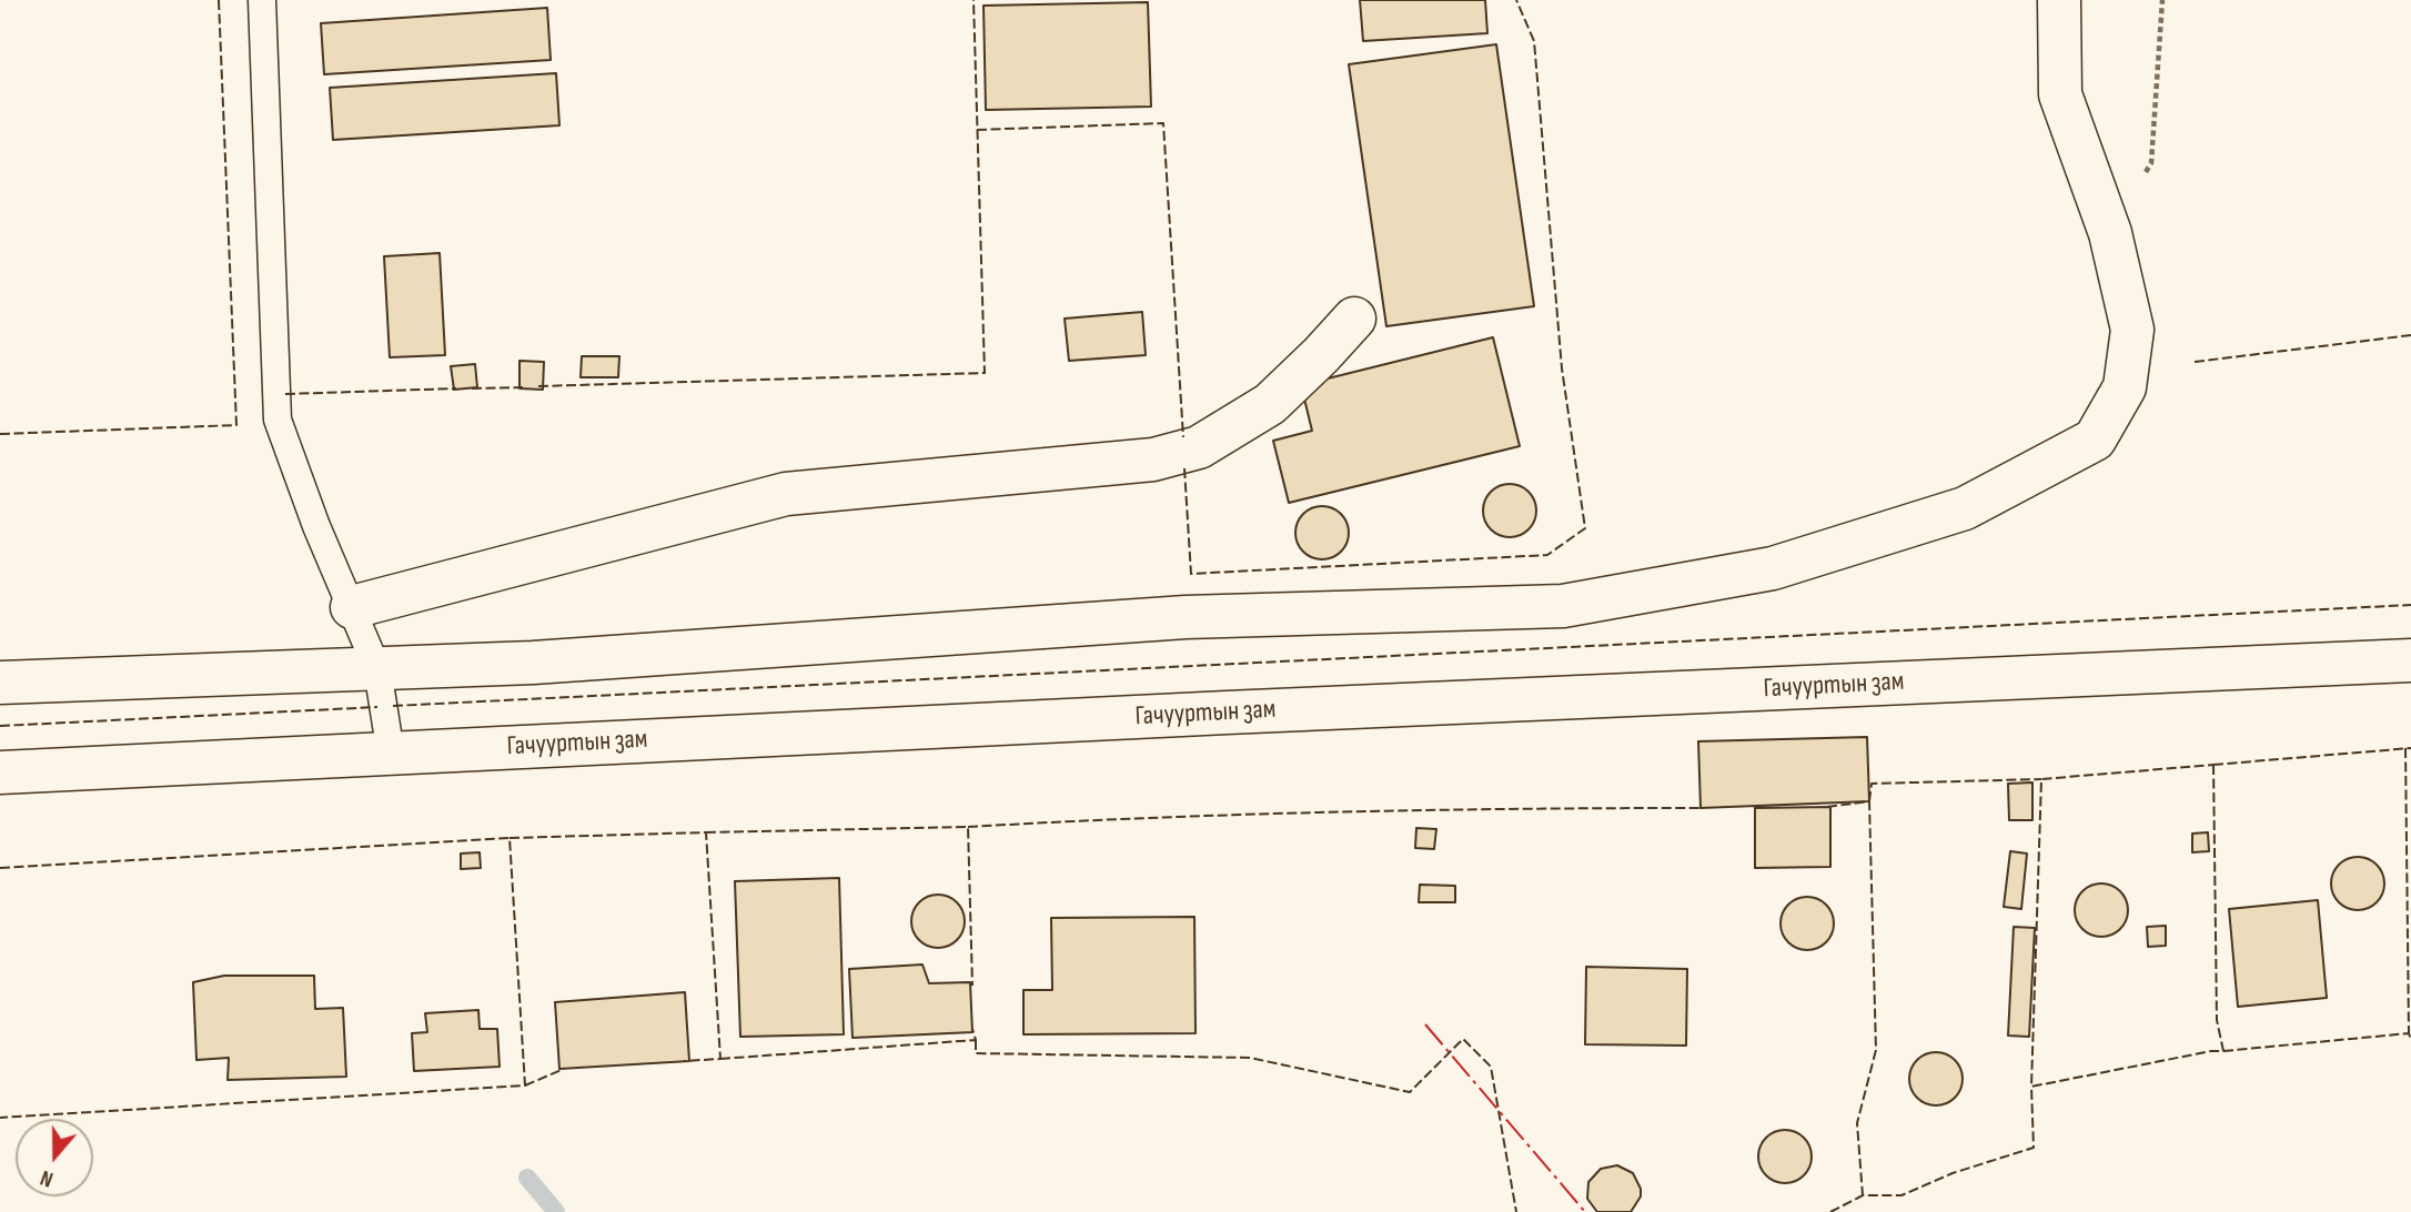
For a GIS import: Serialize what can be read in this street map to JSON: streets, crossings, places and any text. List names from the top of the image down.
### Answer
{
  "streets": {
    "street": ["Гачууртын зам"]
  },
  "north": "bottom"
}
